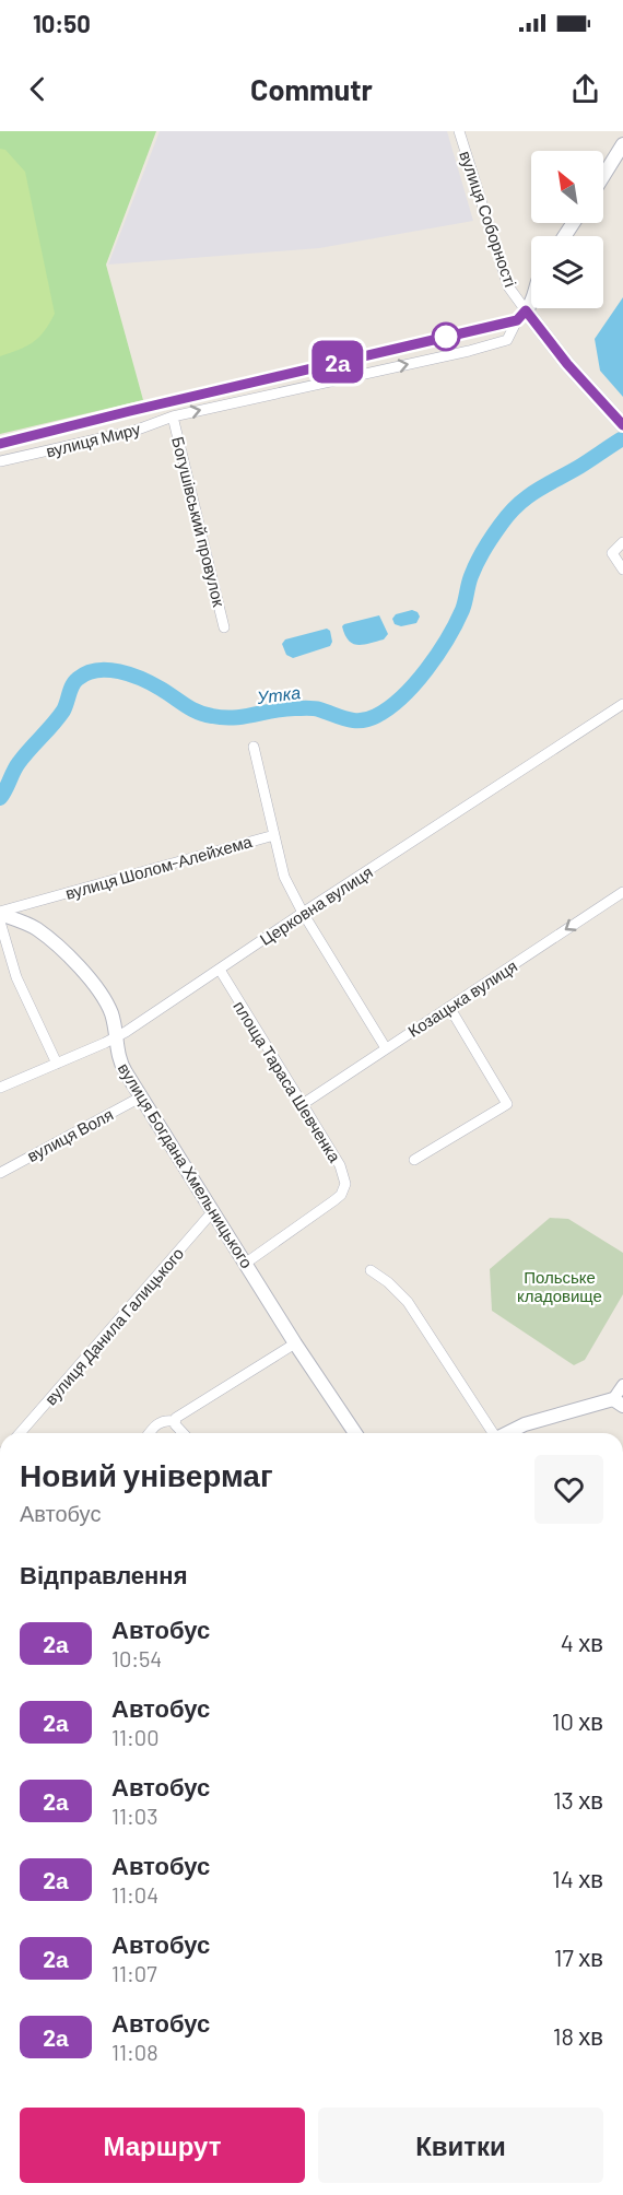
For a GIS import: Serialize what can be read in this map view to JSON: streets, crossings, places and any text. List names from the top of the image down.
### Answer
{
  "streets": {
    "main road": ["вулиця Соборності", "вулиця Миру", "вулиця Богдана Хмельницького"],
    "street": [
      "Богушівський провулок",
      "вулиця Шолом-Алейхема",
      "Церковна вулиця",
      "Козацька вулиця",
      "площа Тараса Шевченка",
      "вулиця Воля",
      "вулиця Данила Галицького"
    ]
  },
  "crossings": [
    ["вулиця Соборності", "вулиця Миру"],
    ["вулиця Миру", "Богушівський провулок"],
    ["вулиця Шолом-Алейхема", "Церковна вулиця"],
    ["вулиця Шолом-Алейхема", "Козацька вулиця"],
    ["вулиця Шолом-Алейхема", "вулиця Богдана Хмельницького"],
    ["Церковна вулиця", "площа Тараса Шевченка"],
    ["Церковна вулиця", "вулиця Богдана Хмельницького"],
    ["Козацька вулиця", "площа Тараса Шевченка"],
    ["площа Тараса Шевченка", "вулиця Богдана Хмельницького"],
    ["вулиця Воля", "вулиця Богдана Хмельницького"],
    ["вулиця Богдана Хмельницького", "вулиця Данила Галицького"]
  ],
  "one_way": ["Козацька вулиця"],
  "water": ["Утка"],
  "parks": ["Польське кладовище"],
  "lines": ["bus line 2а"],
  "north": "top left",
  "page": {
    "status": "10:50",
    "header": "Commutr",
    "on_map": "2а",
    "heading": [
      ["Новий універмаг", "Автобус"],
      "Відправлення"
    ],
    "list": [
      {
        "mark": "2а",
        "name": "Автобус",
        "note": "10:54",
        "value": "4 хв"
      },
      {
        "mark": "2а",
        "name": "Автобус",
        "note": "11:00",
        "value": "10 хв"
      },
      {
        "mark": "2а",
        "name": "Автобус",
        "note": "11:03",
        "value": "13 хв"
      },
      {
        "mark": "2а",
        "name": "Автобус",
        "note": "11:04",
        "value": "14 хв"
      },
      {
        "mark": "2а",
        "name": "Автобус",
        "note": "11:07",
        "value": "17 хв"
      },
      {
        "mark": "2а",
        "name": "Автобус",
        "note": "11:08",
        "value": "18 хв"
      }
    ],
    "buttons": ["Маршрут", "Квитки"]
  }
}
